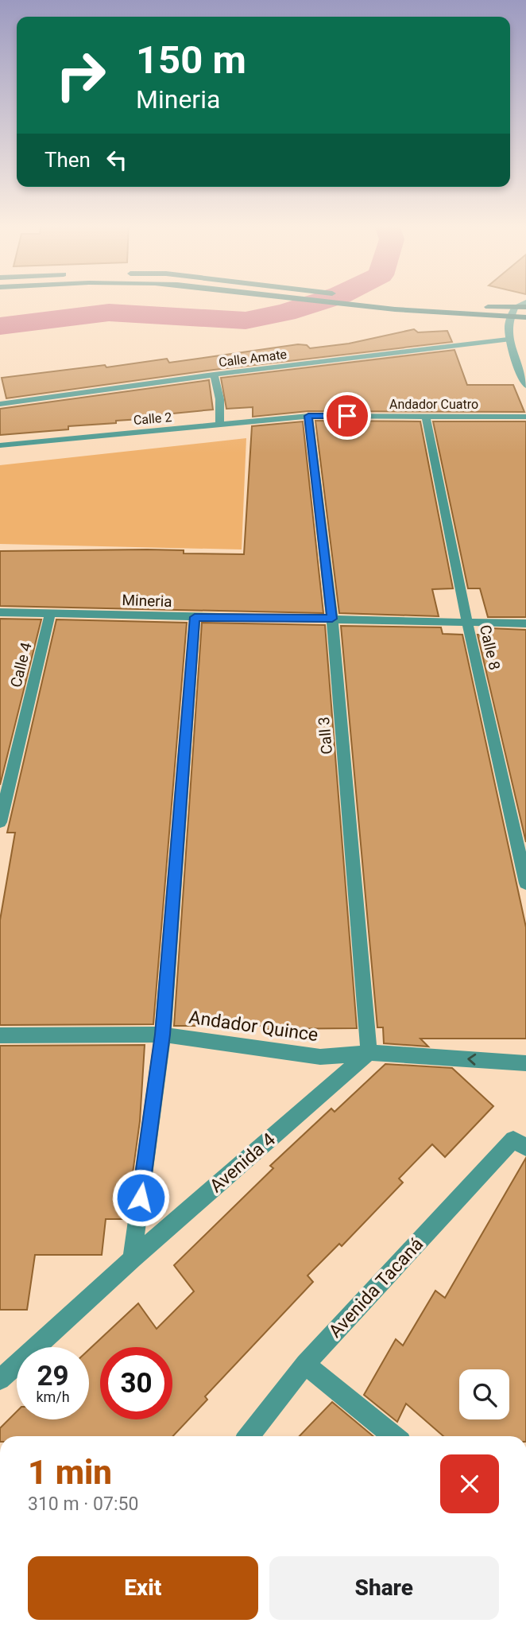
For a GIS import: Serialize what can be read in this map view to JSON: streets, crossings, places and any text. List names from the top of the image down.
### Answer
{
  "streets": {
    "street": [
      "Calle Amate",
      "Andador Cuatro",
      "Calle 2",
      "Mineria",
      "Calle 8",
      "Calle 4",
      "Call 3",
      "Andador Quince",
      "Avenida 4",
      "Avenida Tacaná"
    ]
  },
  "crossings": [
    ["Andador Cuatro", "Calle 2"],
    ["Andador Cuatro", "Calle 8"],
    ["Andador Cuatro", "Call 3"],
    ["Calle 2", "Call 3"],
    ["Mineria", "Calle 8"],
    ["Mineria", "Calle 4"],
    ["Mineria", "Call 3"],
    ["Call 3", "Andador Quince"],
    ["Call 3", "Avenida 4"],
    ["Andador Quince", "Avenida 4"]
  ],
  "page": {
    "turn": ["150 m", "Mineria"],
    "then": "Then",
    "speed": "29 km/h",
    "limit": "30",
    "heading": ["1 min", "310 m · 07:50"],
    "buttons": ["Exit", "Share"]
  }
}
